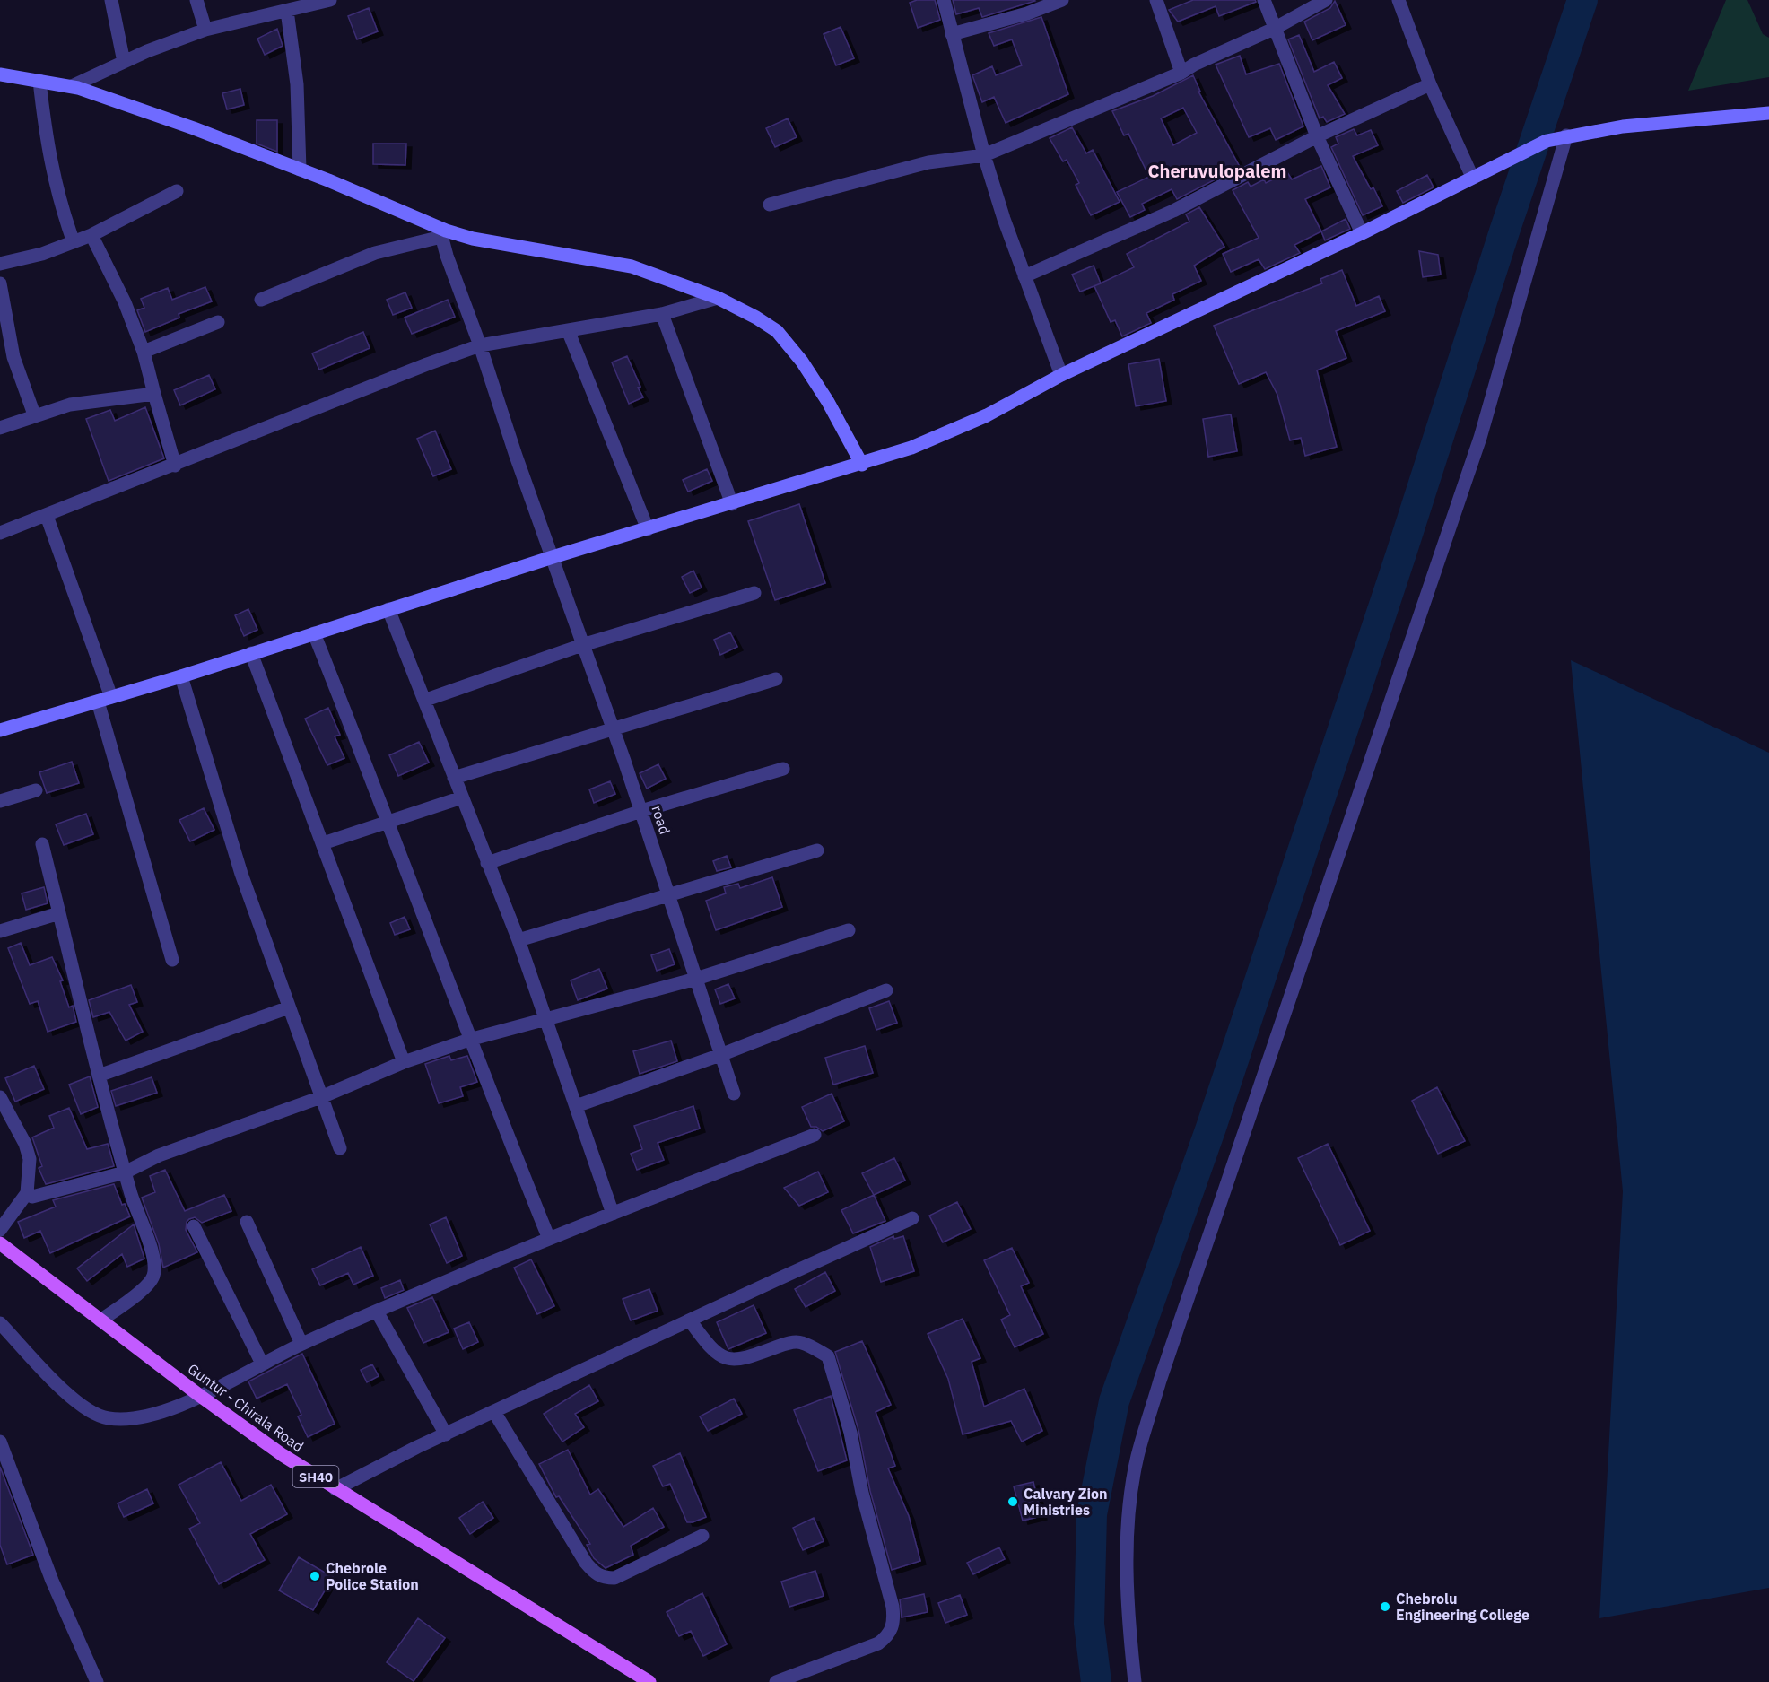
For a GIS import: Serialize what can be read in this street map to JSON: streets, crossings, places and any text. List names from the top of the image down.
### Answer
{
  "streets": {
    "main road": ["Guntur - Chirala Road", "SH40"],
    "street": ["road"]
  },
  "districts": ["Cheruvulopalem"],
  "places": ["Calvary Zion Ministries", "Chebrole Police Station", "Chebrolu Engineering College"]
}
